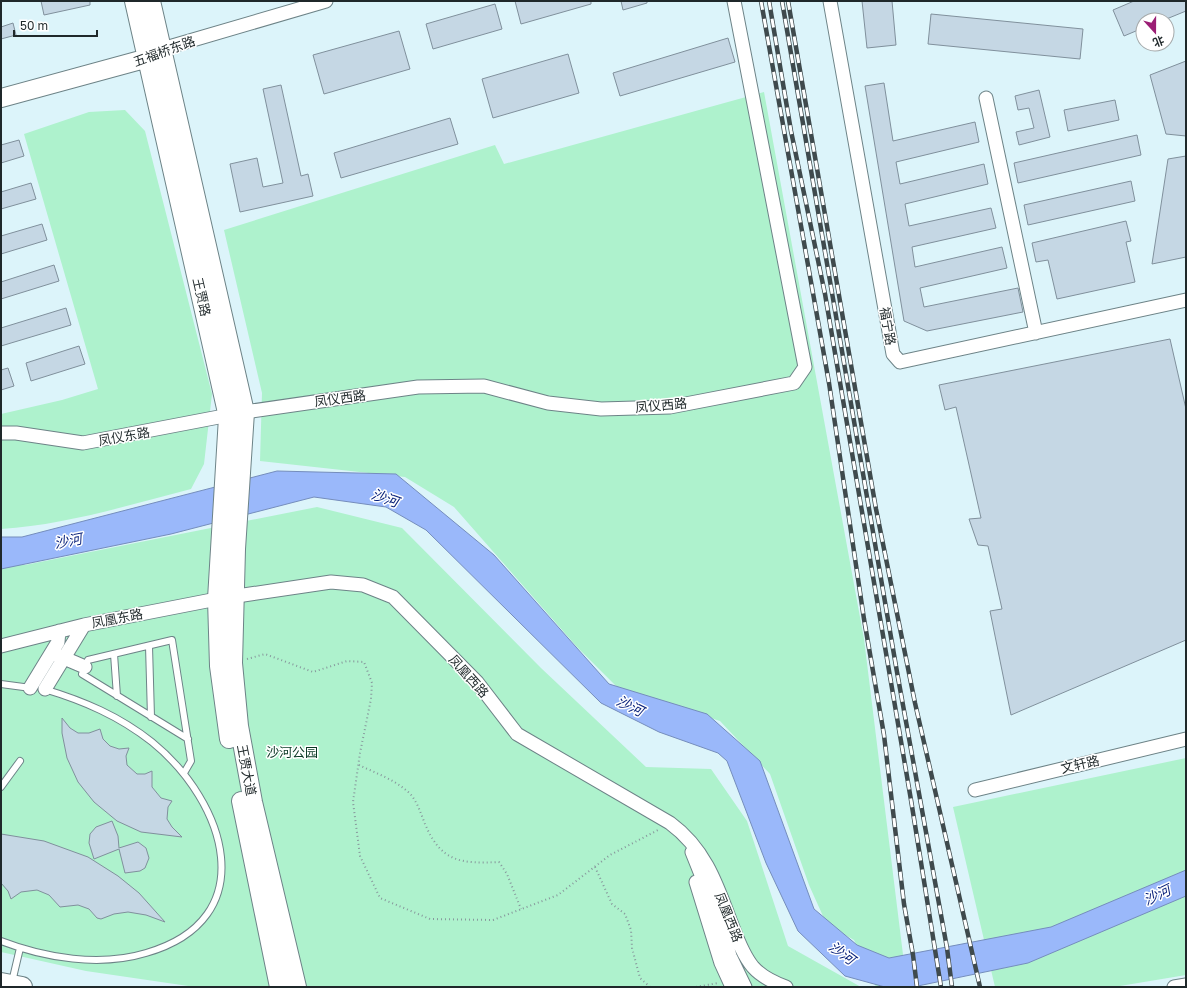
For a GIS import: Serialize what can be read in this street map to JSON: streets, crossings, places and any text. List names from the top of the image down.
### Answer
{
  "streets": {
    "main road": ["五福桥东路", "王贾路", "王贾大道"],
    "street": [
      "福宁路",
      "凤仪西路",
      "凤仪东路",
      "凤凰东路",
      "凤凰西路",
      "文轩路"
    ]
  },
  "crossings": [
    ["五福桥东路", "王贾路"],
    ["王贾路", "凤仪西路"],
    ["王贾路", "凤仪东路"],
    ["王贾路", "王贾大道"],
    ["凤仪西路", "凤仪东路"],
    ["凤凰东路", "凤凰西路"],
    ["凤凰东路", "王贾大道"],
    ["凤凰西路", "王贾大道"]
  ],
  "water": ["沙河"],
  "parks": ["沙河公园"],
  "scale_bar": "50 m",
  "north": "bottom"
}
